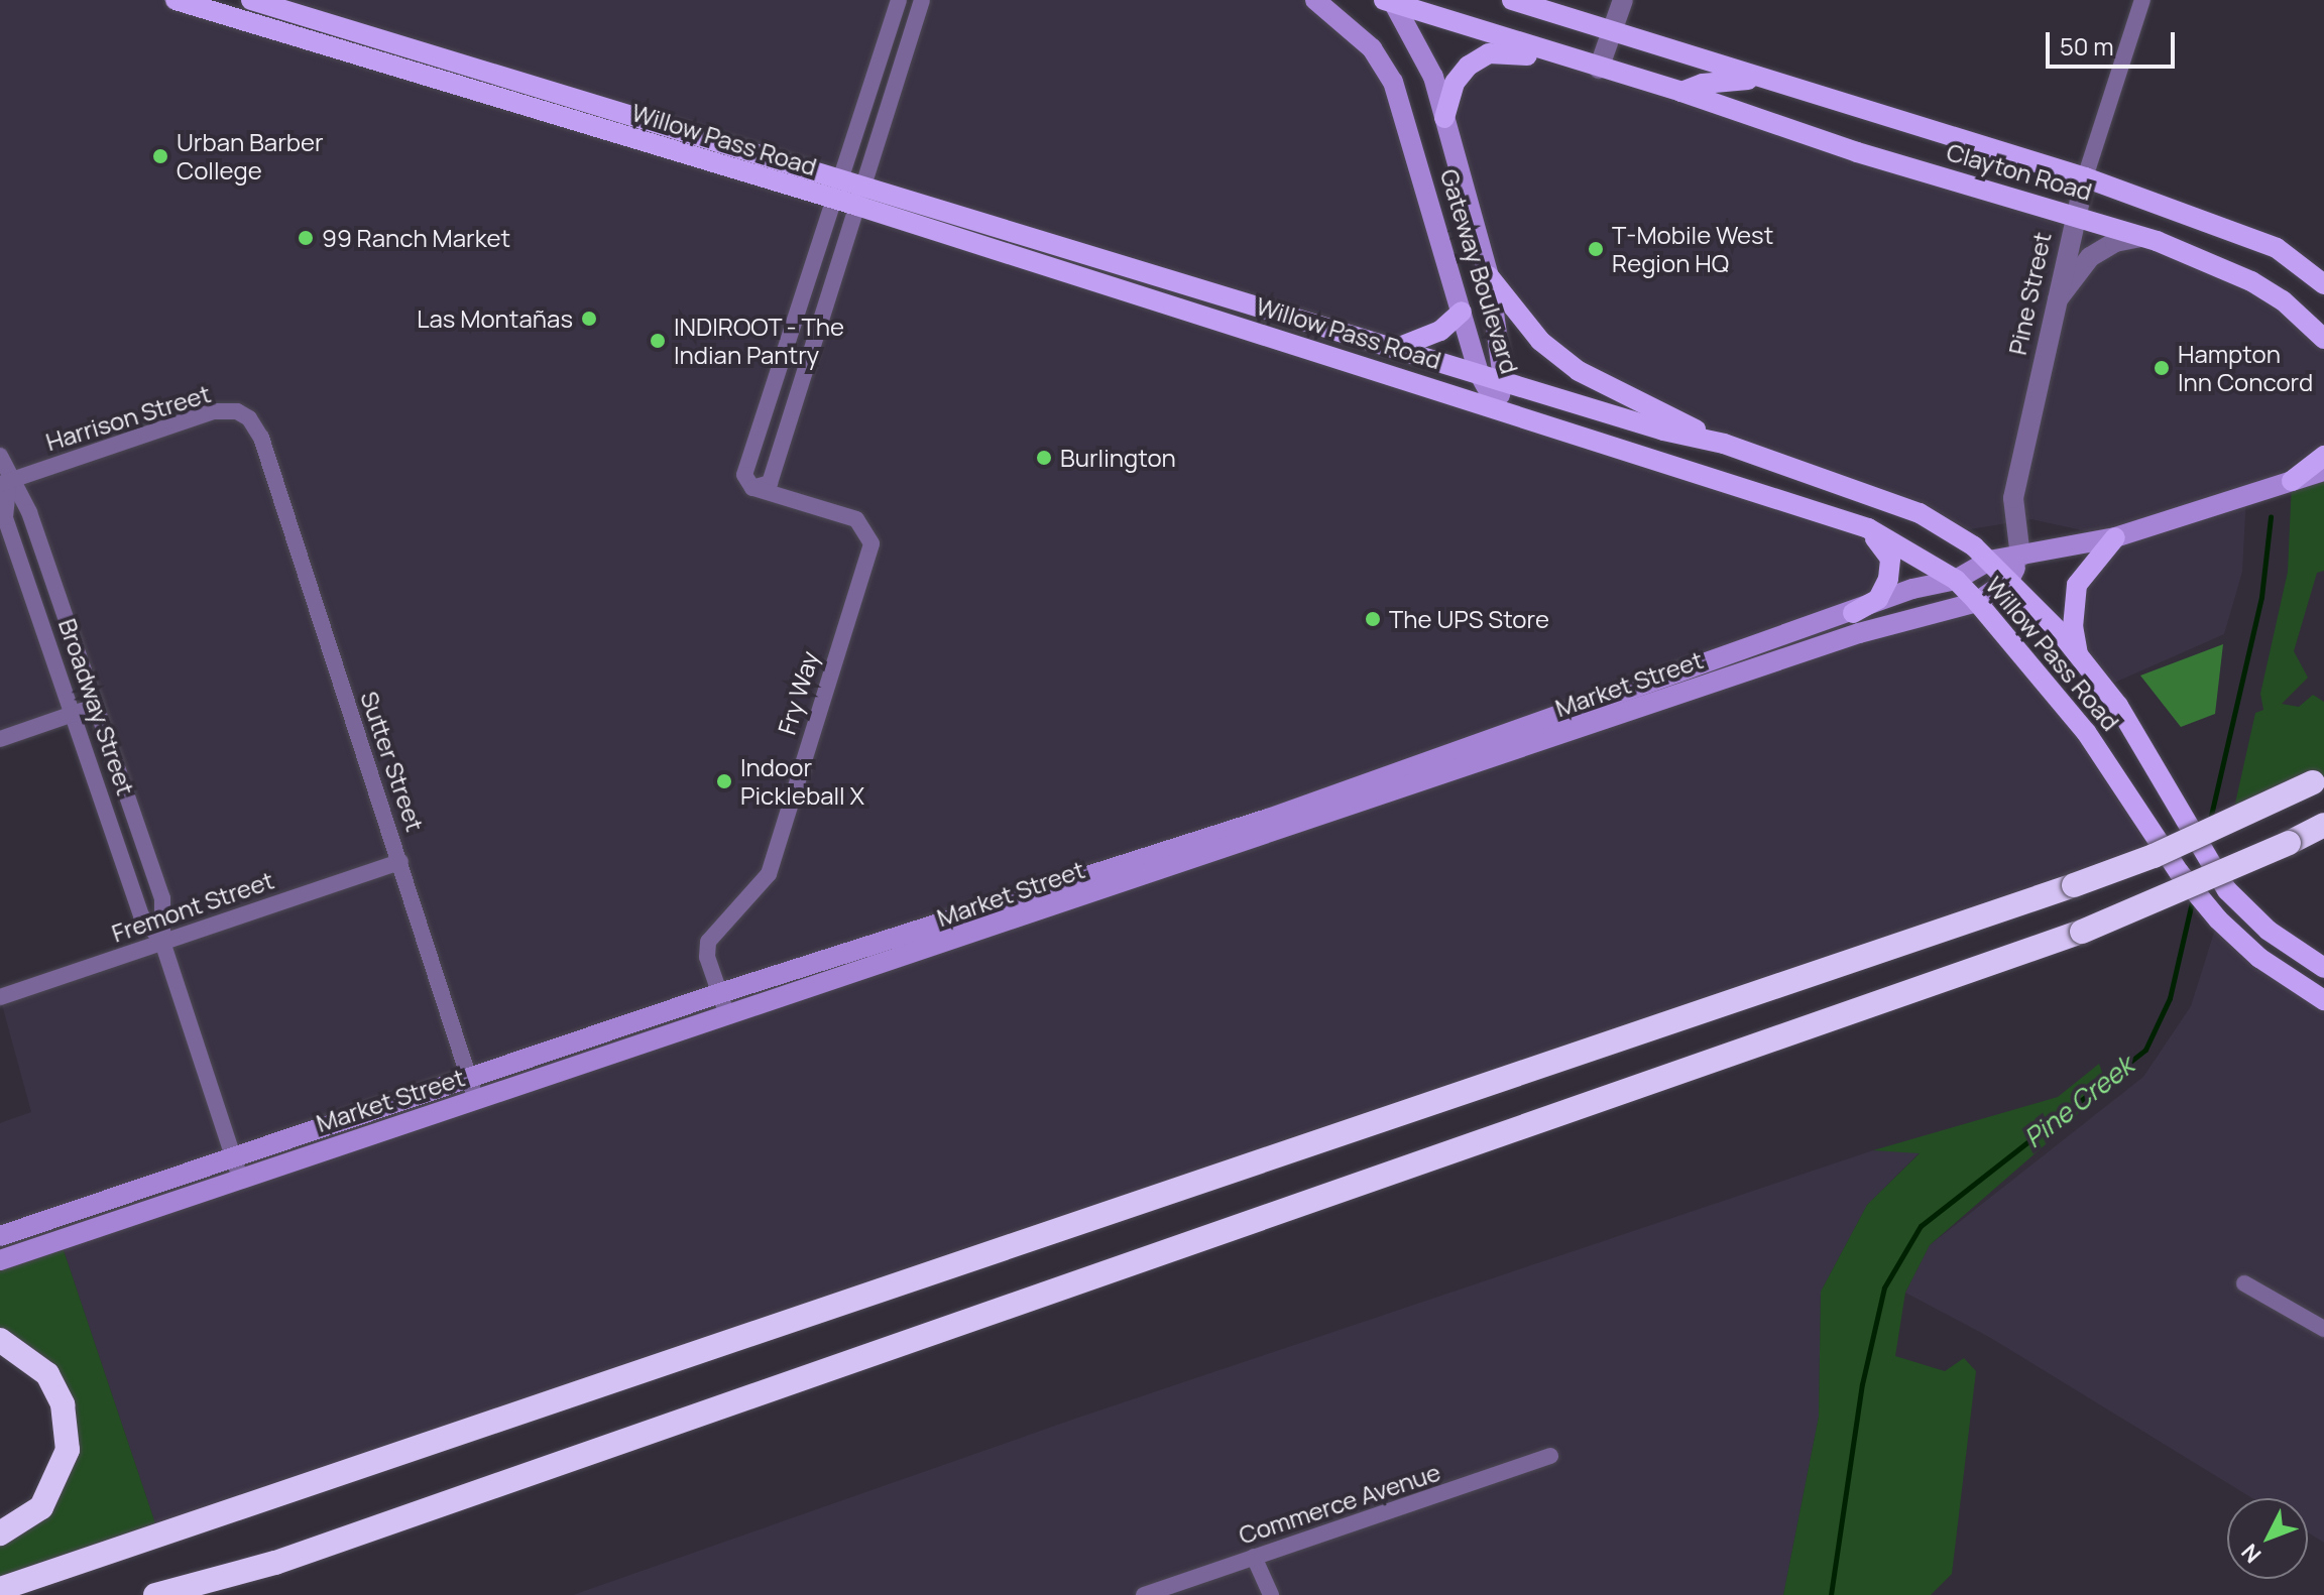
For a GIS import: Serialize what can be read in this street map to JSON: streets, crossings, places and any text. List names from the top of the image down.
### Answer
{
  "streets": {
    "main road": [
      "Willow Pass Road",
      "Clayton Road",
      "Gateway Boulevard",
      "Market Street"
    ],
    "street": [
      "Pine Street",
      "Harrison Street",
      "Fry Way",
      "Broadway Street",
      "Sutter Street",
      "Fremont Street",
      "Commerce Avenue"
    ]
  },
  "crossings": [
    ["Willow Pass Road", "Gateway Boulevard"],
    ["Willow Pass Road", "Market Street"],
    ["Clayton Road", "Gateway Boulevard"],
    ["Clayton Road", "Pine Street"],
    ["Pine Street", "Market Street"],
    ["Harrison Street", "Broadway Street"],
    ["Harrison Street", "Sutter Street"],
    ["Market Street", "Fry Way"],
    ["Market Street", "Broadway Street"],
    ["Market Street", "Sutter Street"],
    ["Broadway Street", "Fremont Street"],
    ["Sutter Street", "Fremont Street"]
  ],
  "water": ["Pine Creek"],
  "places": [
    "Urban Barber College",
    "99 Ranch Market",
    "T-Mobile West Region HQ",
    "Las Montañas",
    "INDIROOT - The Indian Pantry",
    "Hampton Inn Concord",
    "Burlington",
    "The UPS Store",
    "Indoor Pickleball X"
  ],
  "scale_bar": "50 m",
  "north": "bottom left"
}
